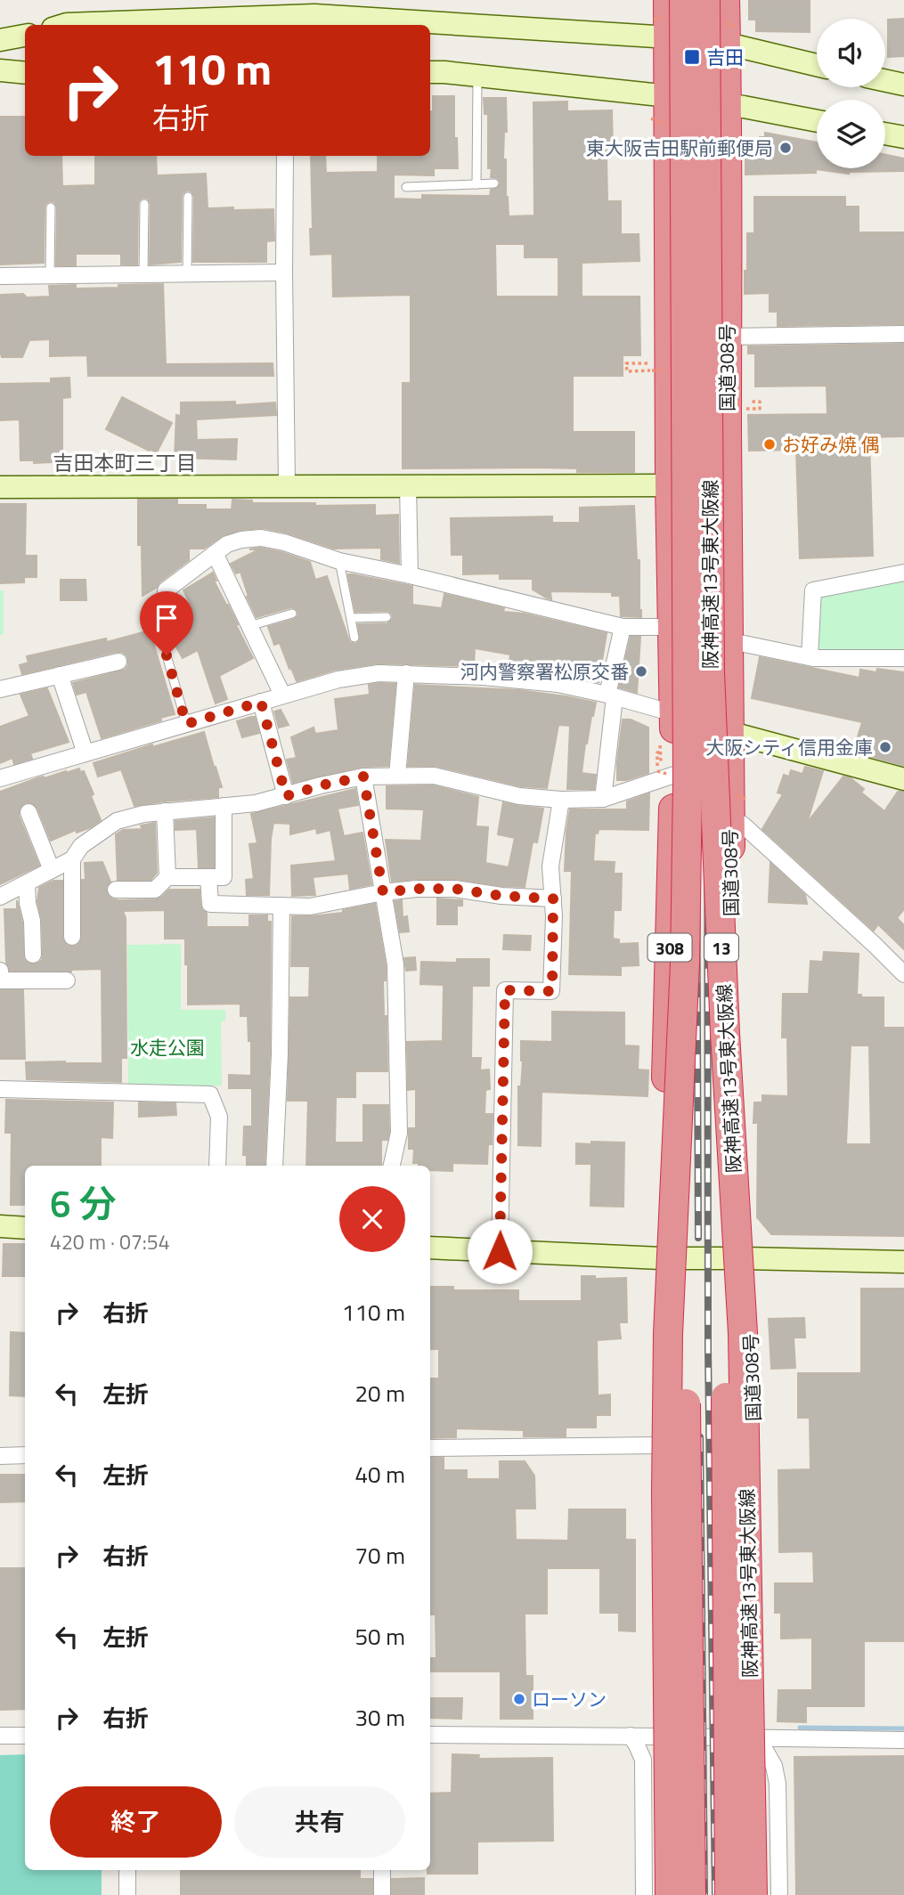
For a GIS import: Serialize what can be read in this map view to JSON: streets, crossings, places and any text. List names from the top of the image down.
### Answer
{
  "streets": {
    "highway": [
      "国道308号",
      "阪神高速13号東大阪線",
      "308",
      "13"
    ]
  },
  "districts": ["吉田本町三丁目"],
  "parks": ["水走公園"],
  "places": {
    "transit": ["吉田"],
    "other": [
      "東大阪吉田駅前郵便局",
      "お好み焼 偶",
      "河内警察署松原交番",
      "大阪シティ信用金庫",
      "ローソン"
    ]
  },
  "page": {
    "turn": ["110 m", "右折"],
    "heading": ["6 分", "420 m · 07:54"],
    "list": [
      {
        "name": "右折",
        "value": "110 m"
      },
      {
        "name": "左折",
        "value": "20 m"
      },
      {
        "name": "左折",
        "value": "40 m"
      },
      {
        "name": "右折",
        "value": "70 m"
      },
      {
        "name": "左折",
        "value": "50 m"
      },
      {
        "name": "右折",
        "value": "30 m"
      }
    ],
    "buttons": ["終了", "共有"]
  }
}
